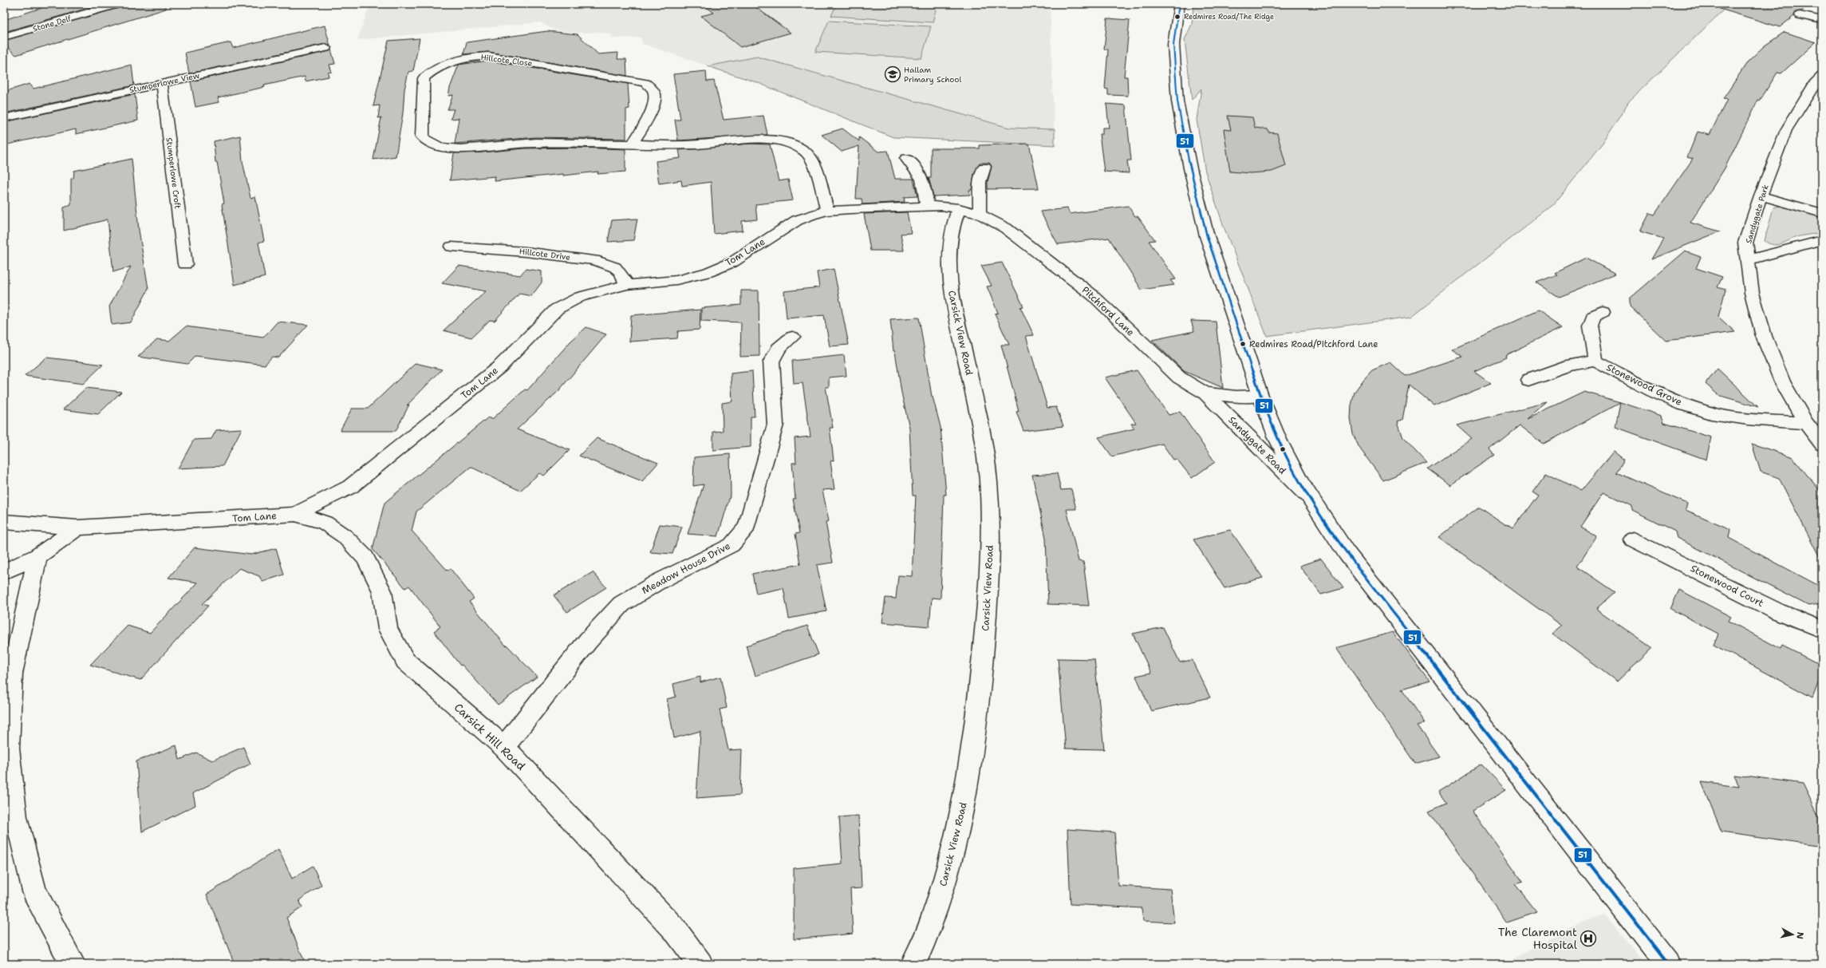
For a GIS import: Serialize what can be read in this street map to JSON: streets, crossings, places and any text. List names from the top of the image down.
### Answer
{
  "streets": {
    "street": [
      "Stone Delf",
      "Hillcote Close",
      "Stumperlowe View",
      "Stumperlowe Croft",
      "Sandygate Park",
      "Tom Lane",
      "Hillcote Drive",
      "Pitchford Lane",
      "Carsick View Road",
      "Stonewood Grove",
      "Sandygate Road",
      "Meadow House Drive",
      "Stonewood Court",
      "Carsick Hill Road"
    ]
  },
  "crossings": [
    ["Hillcote Close", "Tom Lane"],
    ["Stumperlowe View", "Stumperlowe Croft"],
    ["Sandygate Park", "Stonewood Grove"],
    ["Tom Lane", "Hillcote Drive"],
    ["Tom Lane", "Pitchford Lane"],
    ["Tom Lane", "Carsick View Road"],
    ["Tom Lane", "Carsick Hill Road"],
    ["Pitchford Lane", "Carsick View Road"],
    ["Pitchford Lane", "Sandygate Road"],
    ["Meadow House Drive", "Carsick Hill Road"]
  ],
  "places": {
    "other": ["Redmires Road/The Ridge", "Redmires Road/Pitchford Lane"],
    "school or university": ["Hallam Primary School"],
    "hospital": ["The Claremont Hospital"]
  },
  "lines": ["transit line 51"],
  "north": "right"
}
